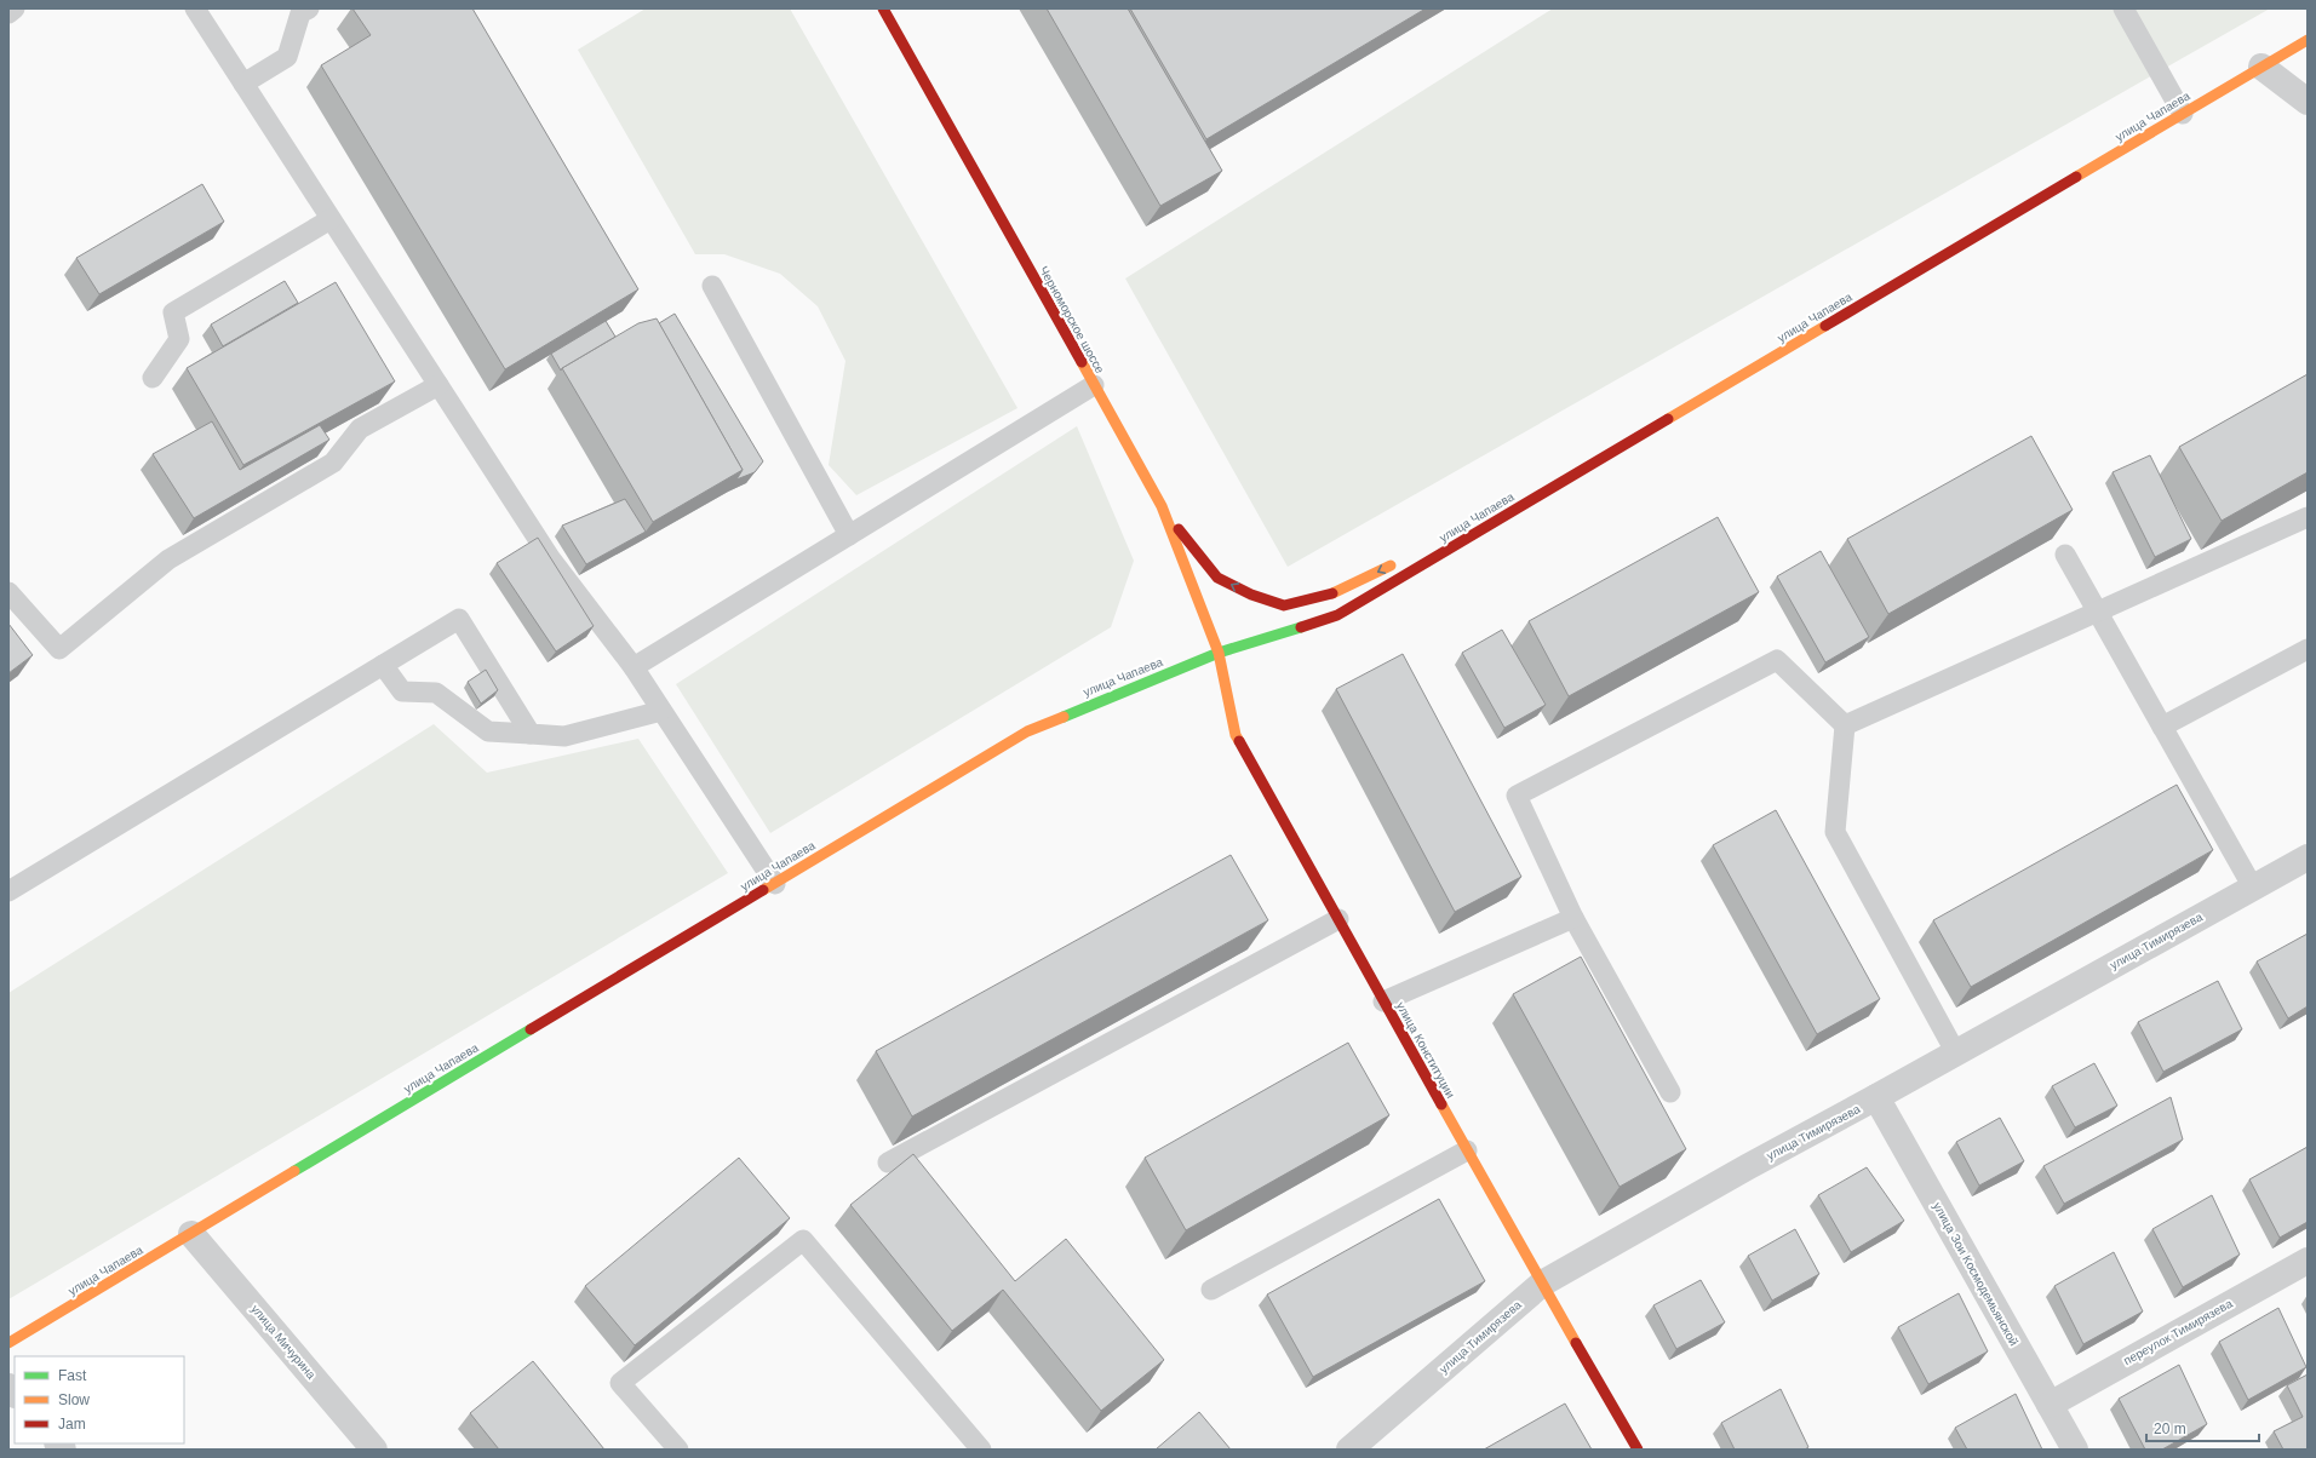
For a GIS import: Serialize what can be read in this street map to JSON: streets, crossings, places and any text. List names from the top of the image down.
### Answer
{
  "streets": {
    "main road": ["улица Чапаева", "Черноморское шоссе", "улица Конституции"],
    "street": [
      "улица Тимирязева",
      "улица Зои Космодемьянской",
      "переулок Тимирязева",
      "улица Мичурина"
    ]
  },
  "crossings": [
    ["улица Чапаева", "Черноморское шоссе"],
    ["улица Чапаева", "улица Конституции"],
    ["улица Чапаева", "улица Мичурина"],
    ["Черноморское шоссе", "улица Конституции"],
    ["улица Тимирязева", "улица Конституции"],
    ["улица Тимирязева", "улица Зои Космодемьянской"],
    ["улица Зои Космодемьянской", "переулок Тимирязева"]
  ],
  "legend": ["Fast", "Slow", "Jam"],
  "scale_bar": "20 m"
}
